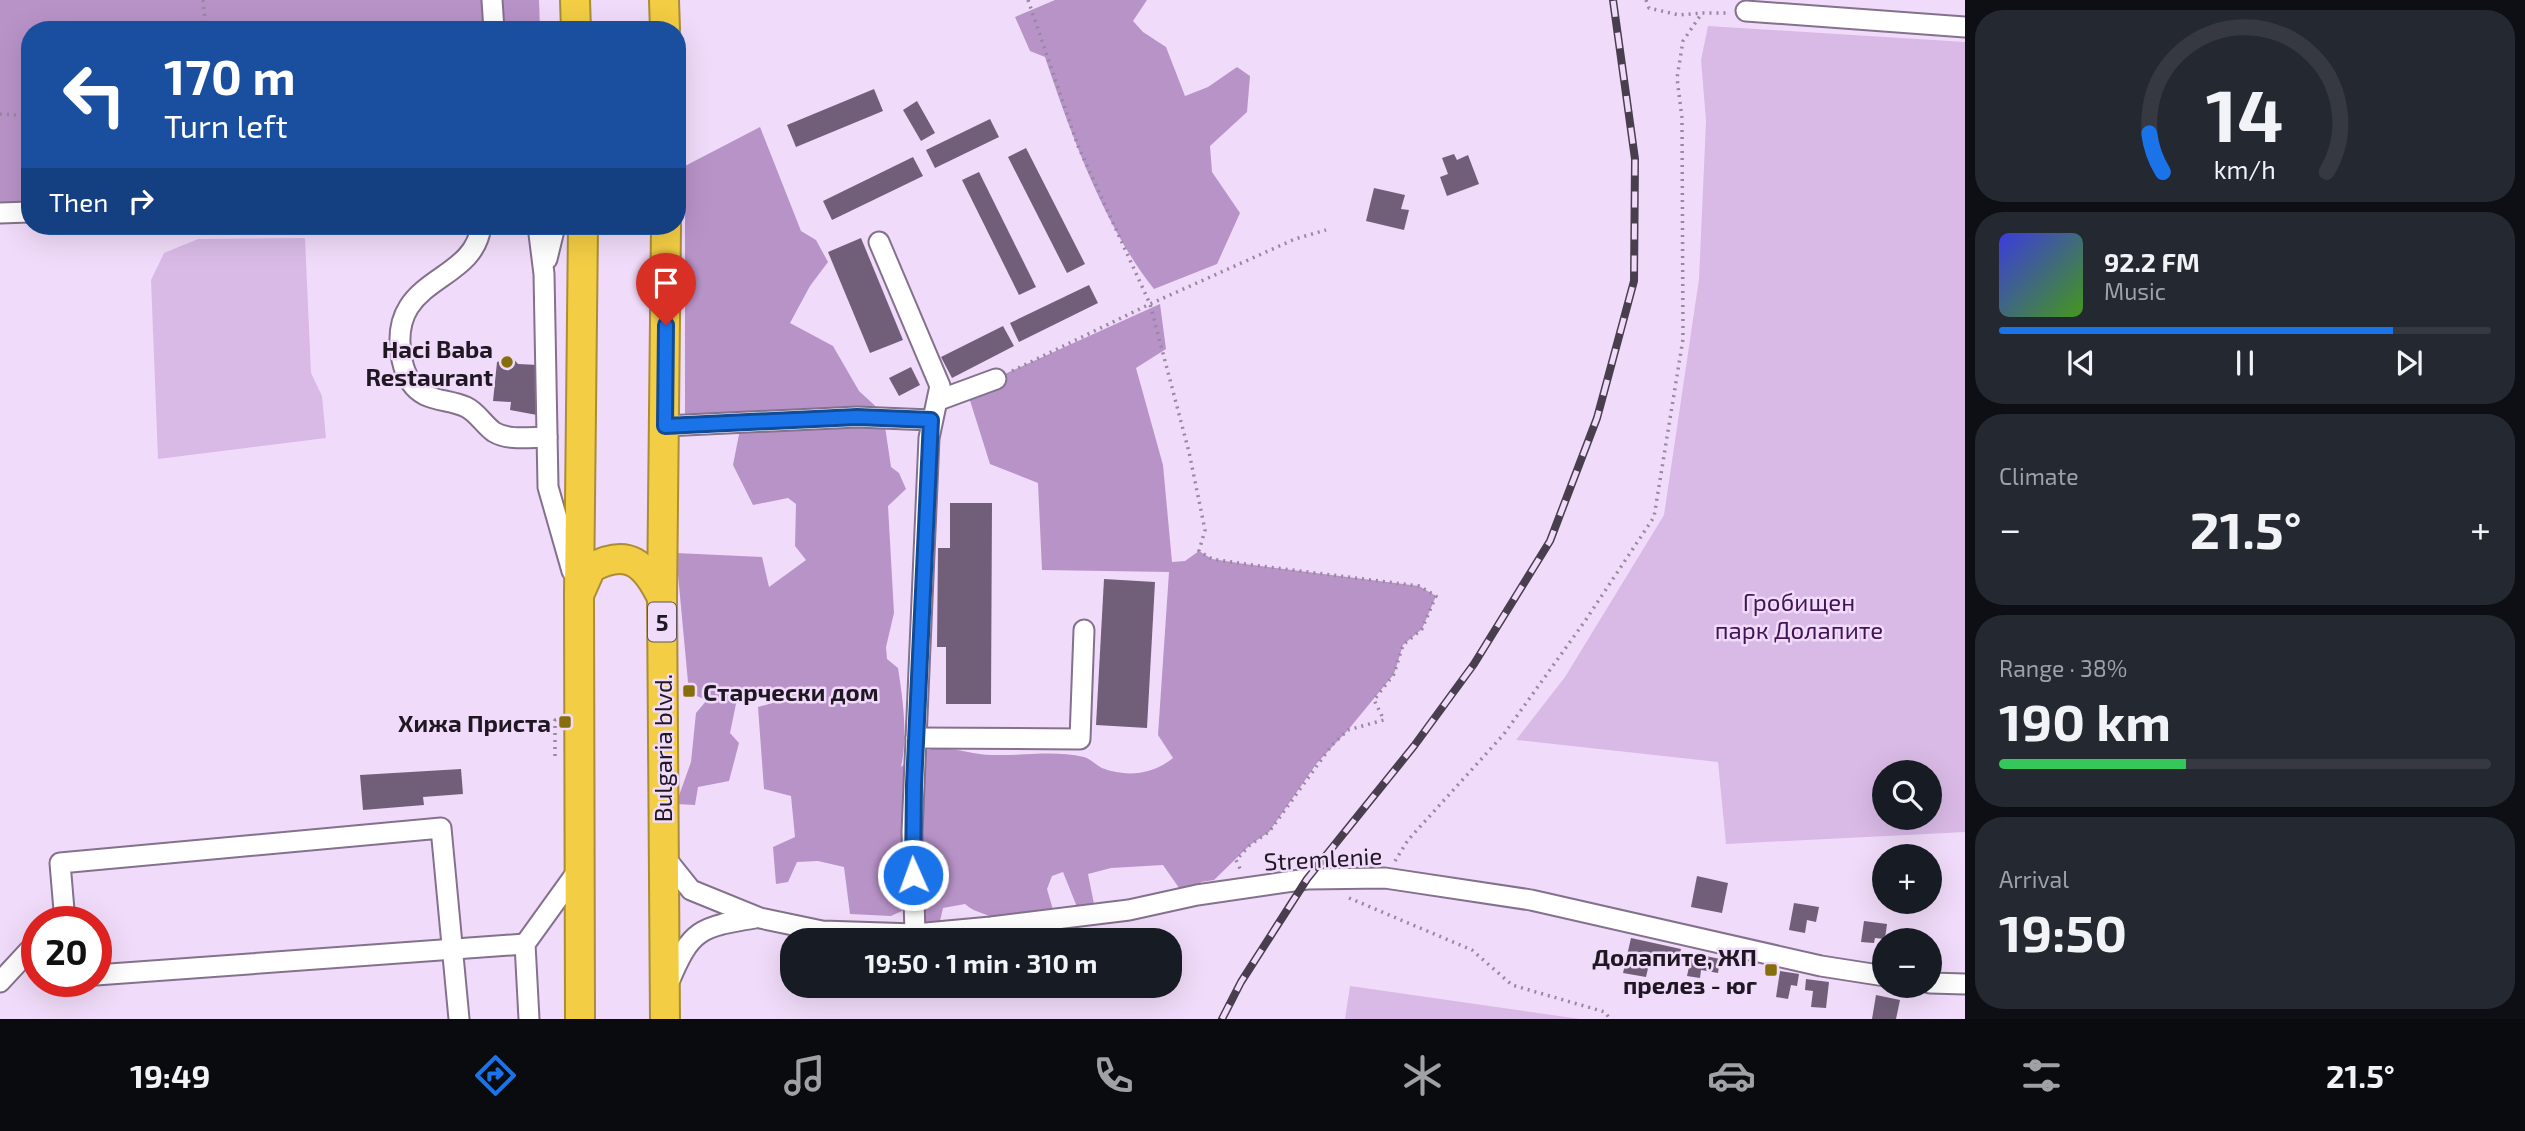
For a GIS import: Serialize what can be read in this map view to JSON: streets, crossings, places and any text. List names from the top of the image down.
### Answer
{
  "streets": {
    "highway": ["5", "Bulgaria blvd."],
    "street": ["Stremlenie"]
  },
  "parks": ["Гробищен парк Долапите"],
  "places": {
    "other": ["Haci Baba Restaurant"],
    "transit": ["Старчески дом", "Хижа Приста", "Долапите, ЖП прелез - юг"]
  },
  "page": {
    "turn": ["170 m", "Turn left"],
    "then": "Then",
    "song": ["92.2 FM", "Music"],
    "tile": [
      "Climate",
      ["Range · 38%", "190 km"],
      ["Arrival", "19:50"]
    ],
    "heat": ["−", "21.5°", "+"],
    "map_buttons": ["+", "−"],
    "limit": "20",
    "trip": "19:50 · 1 min · 310 m",
    "tabs": ["19:49", "21.5°"],
    "gauge": ["14", "km/h"]
  }
}
